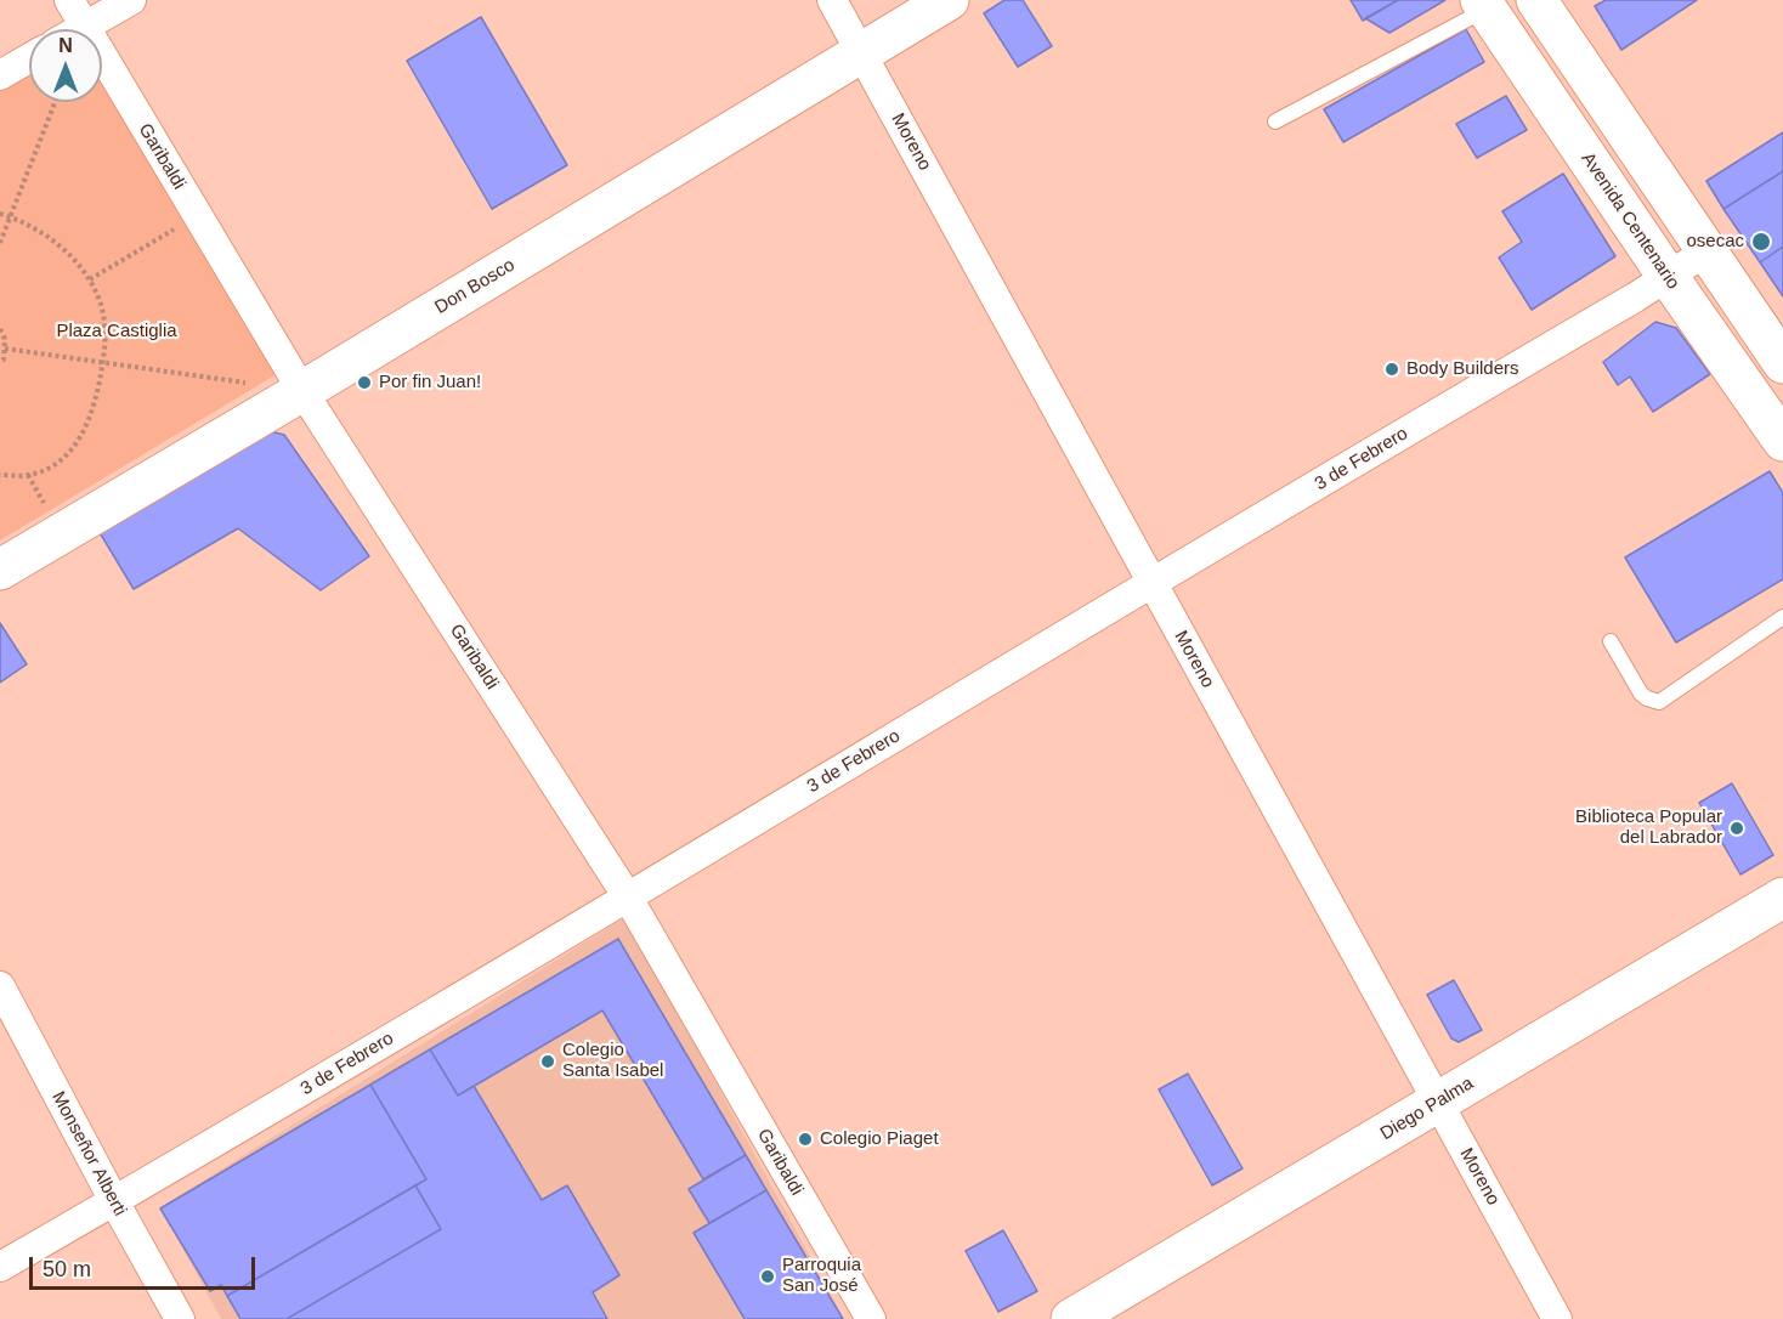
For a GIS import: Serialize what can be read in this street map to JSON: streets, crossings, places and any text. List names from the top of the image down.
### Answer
{
  "streets": {
    "street": [
      "Moreno",
      "Garibaldi",
      "Avenida Centenario",
      "Don Bosco",
      "3 de Febrero",
      "Diego Palma",
      "Monseñor Alberti"
    ]
  },
  "crossings": [
    ["Moreno", "Don Bosco"],
    ["Moreno", "3 de Febrero"],
    ["Moreno", "Diego Palma"],
    ["Garibaldi", "Don Bosco"],
    ["Garibaldi", "3 de Febrero"],
    ["Avenida Centenario", "3 de Febrero"],
    ["3 de Febrero", "Monseñor Alberti"]
  ],
  "parks": ["Plaza Castiglia"],
  "places": [
    "osecac",
    "Body Builders",
    "Por fin Juan!",
    "Biblioteca Popular del Labrador",
    "Colegio Santa Isabel",
    "Colegio Piaget",
    "Parroquia San José"
  ],
  "scale_bar": "50 m",
  "north": "top"
}
